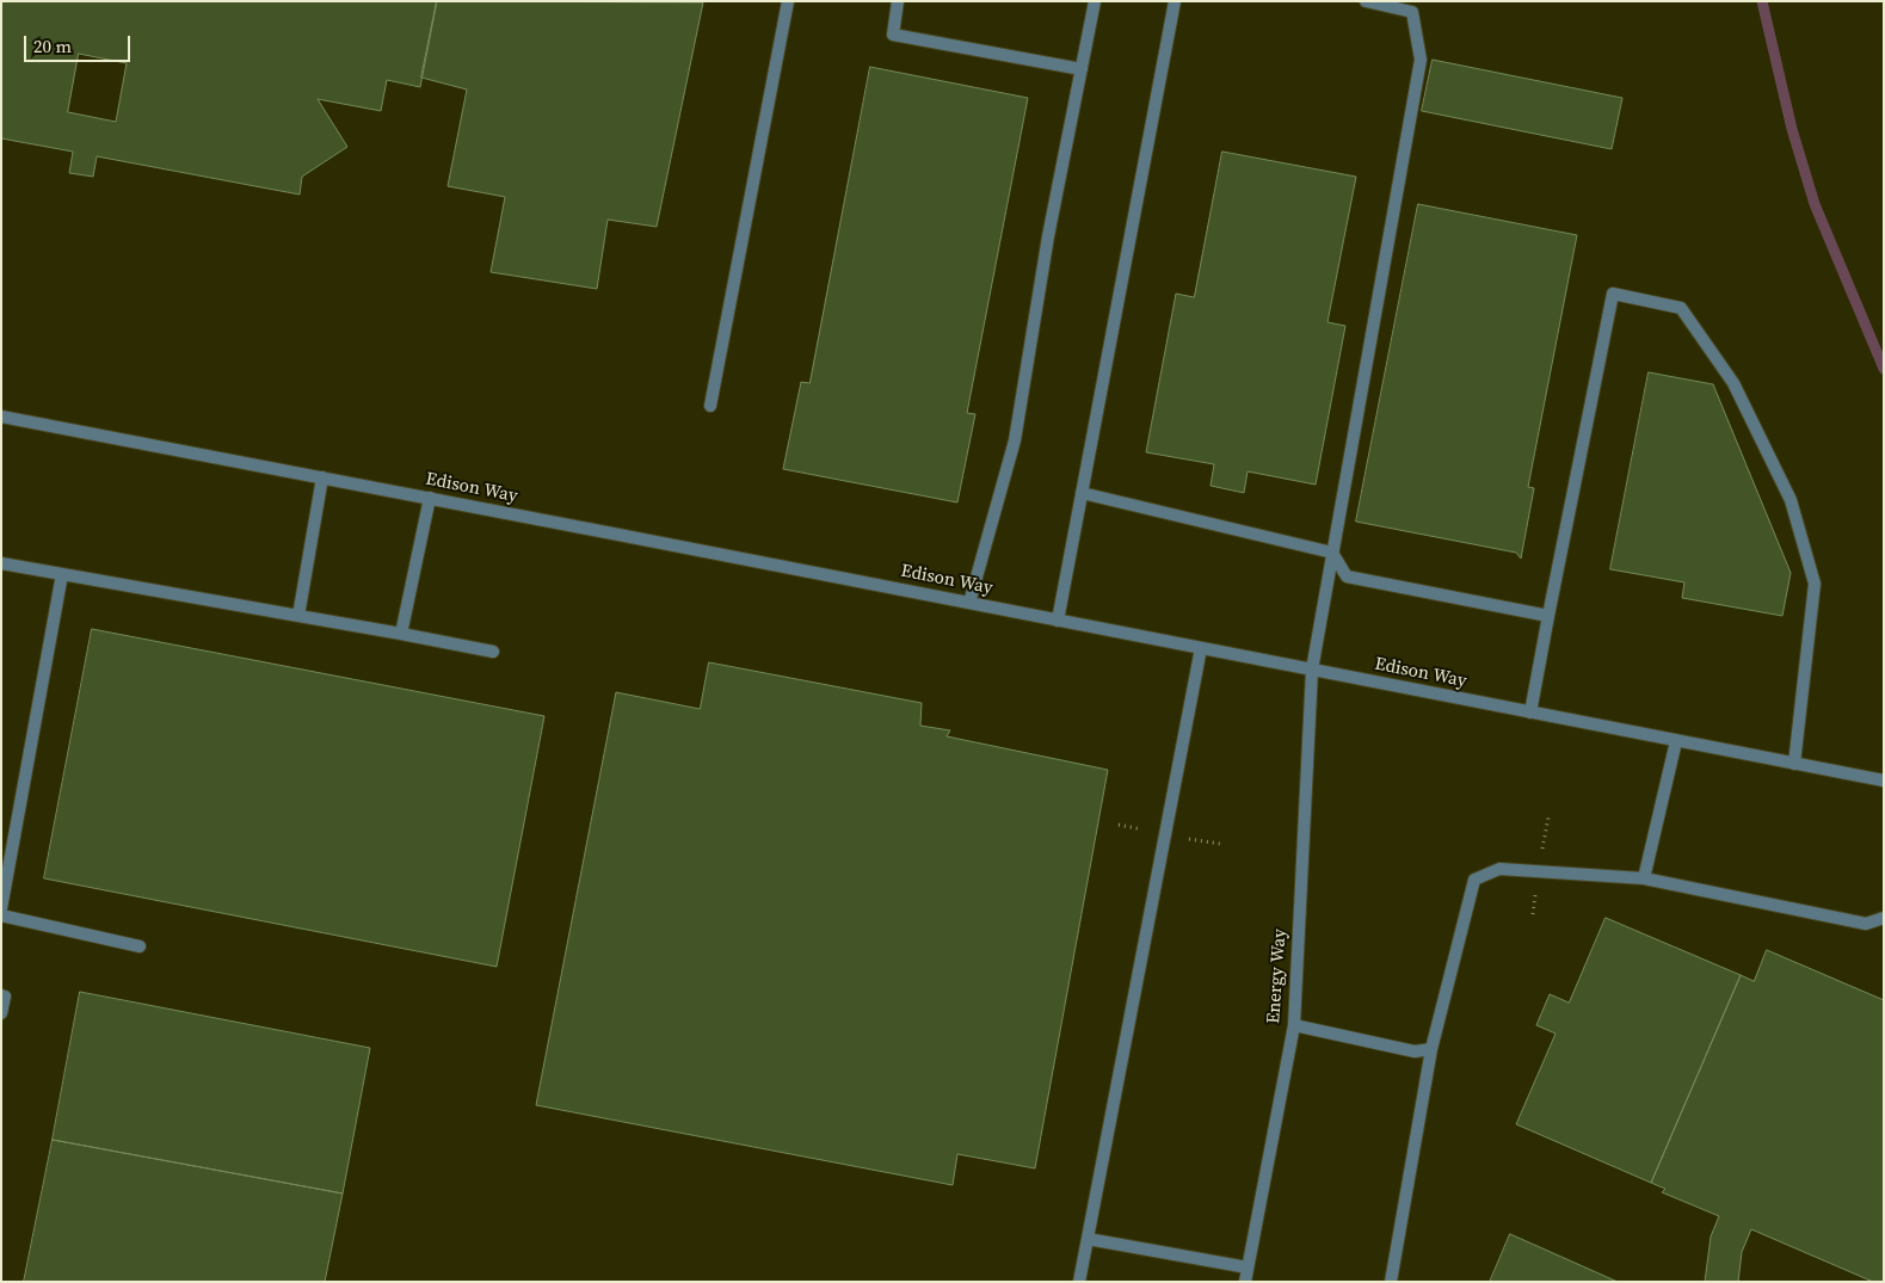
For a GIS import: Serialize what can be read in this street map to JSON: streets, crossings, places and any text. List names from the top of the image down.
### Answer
{
  "streets": {
    "street": ["Edison Way", "Energy Way"]
  },
  "crossings": [
    ["Edison Way", "Energy Way"]
  ],
  "scale_bar": "20 m"
}
